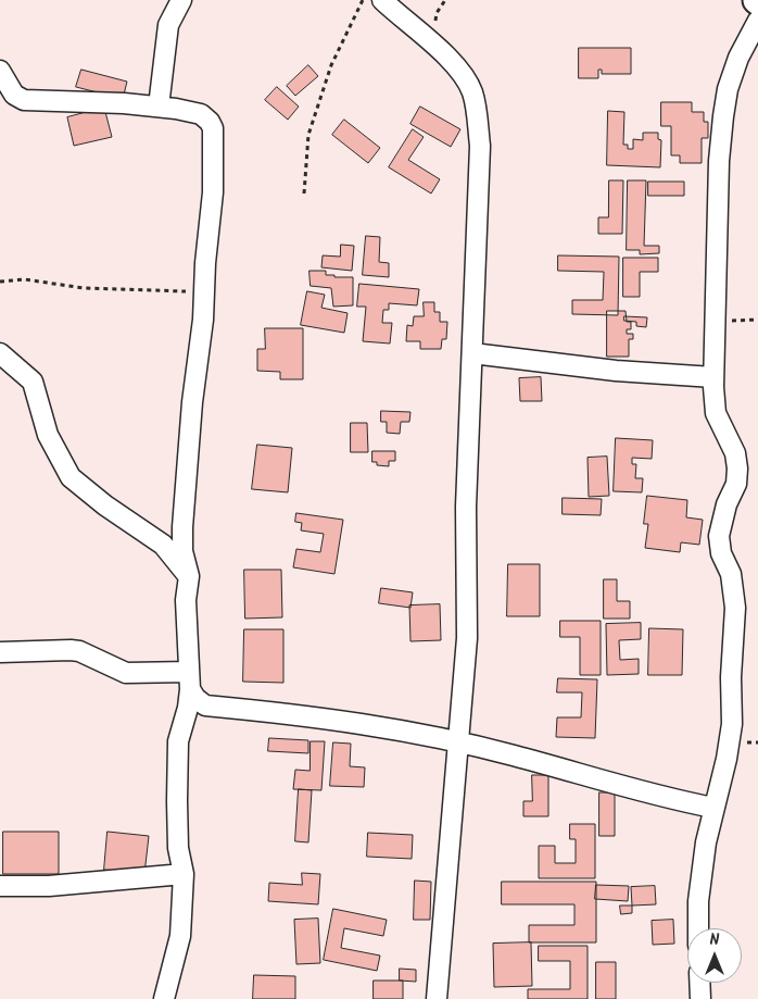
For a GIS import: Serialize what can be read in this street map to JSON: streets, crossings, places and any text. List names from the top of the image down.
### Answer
{
  "north": "top"
}
